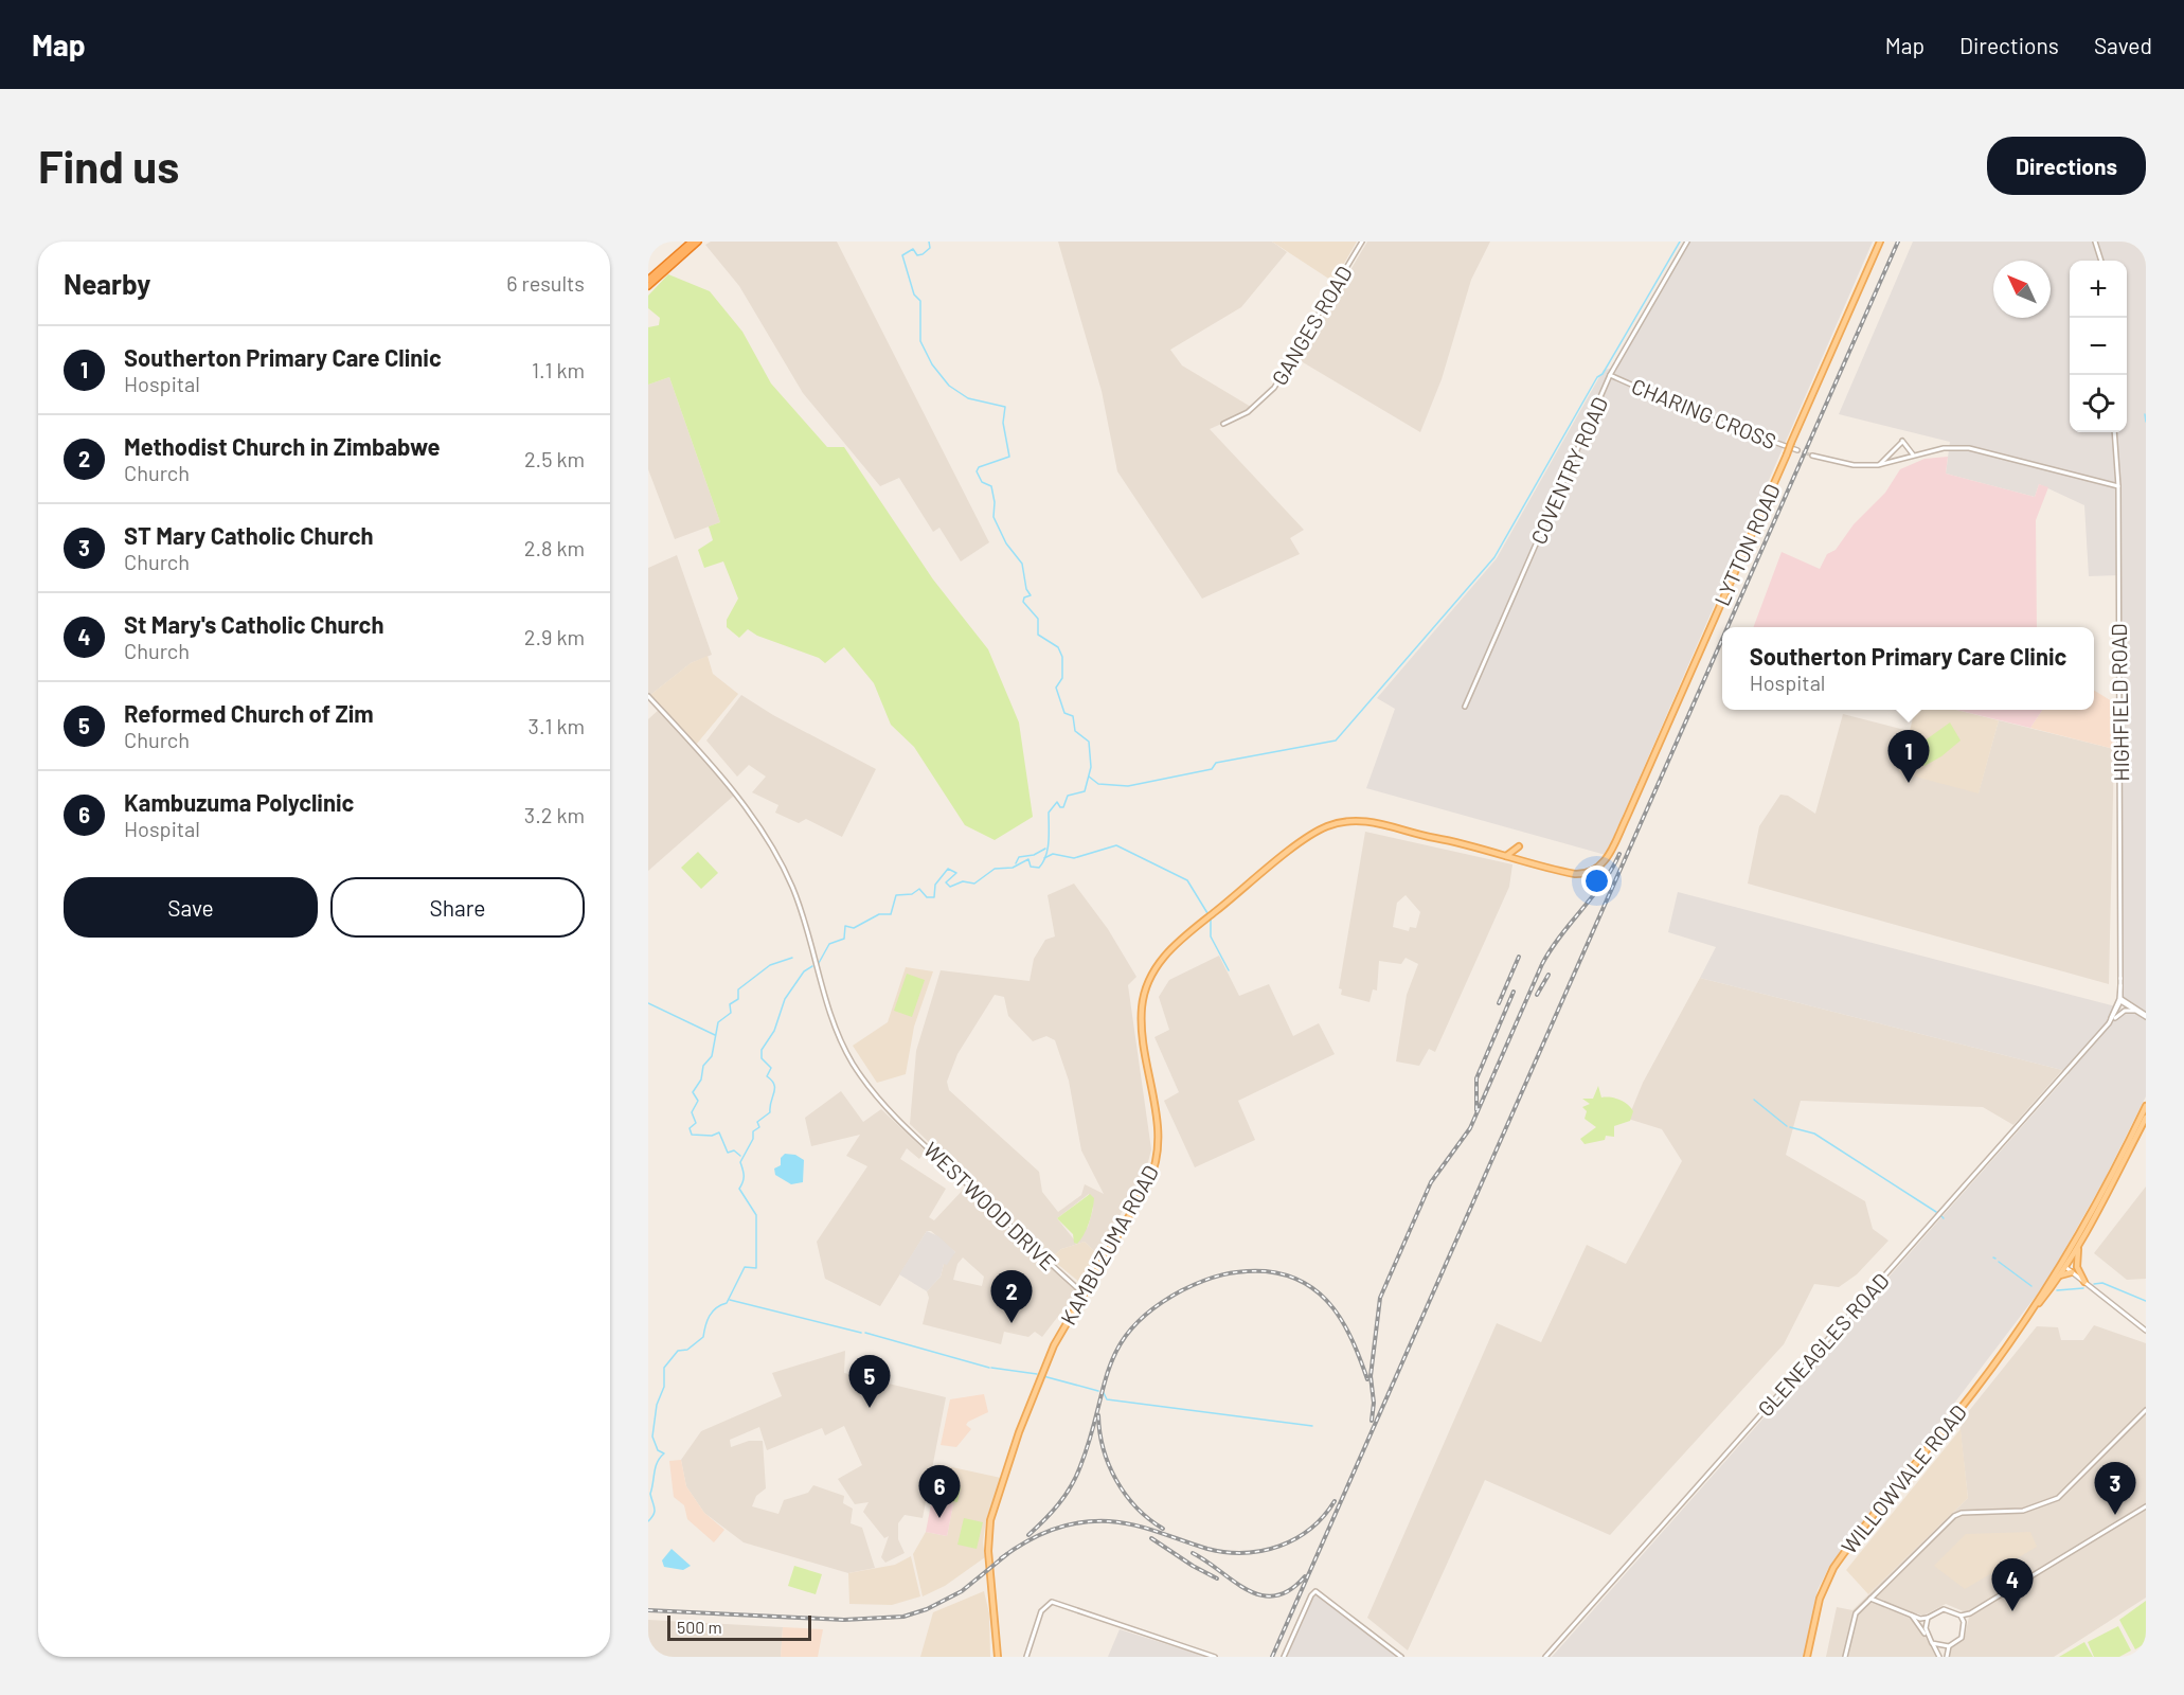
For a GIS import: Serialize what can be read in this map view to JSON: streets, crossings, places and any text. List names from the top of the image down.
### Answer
{
  "streets": {
    "main road": ["LYTTON ROAD", "KAMBUZUMA ROAD", "WILLOWVALE ROAD"],
    "street": [
      "GANGES ROAD",
      "CHARING CROSS",
      "COVENTRY ROAD",
      "HIGHFIELD ROAD",
      "WESTWOOD DRIVE",
      "GLENEAGLES ROAD"
    ]
  },
  "crossings": [
    ["CHARING CROSS", "COVENTRY ROAD"],
    ["LYTTON ROAD", "KAMBUZUMA ROAD"],
    ["HIGHFIELD ROAD", "GLENEAGLES ROAD"],
    ["WESTWOOD DRIVE", "KAMBUZUMA ROAD"]
  ],
  "scale_bar": "500 m",
  "north": "top left",
  "page": {
    "header": "Map",
    "nav": ["Map", "Directions", "Saved"],
    "buttons": [
      "Directions",
      ["Save", "Share"]
    ],
    "title": "Find us",
    "heading": ["Nearby", "6 results"],
    "map_buttons": ["+", "−"],
    "list": [
      {
        "mark": "1",
        "name": "Southerton Primary Care Clinic",
        "note": "Hospital",
        "value": "1.1 km"
      },
      {
        "mark": "2",
        "name": "Methodist Church in Zimbabwe",
        "note": "Church",
        "value": "2.5 km"
      },
      {
        "mark": "3",
        "name": "ST Mary Catholic Church",
        "note": "Church",
        "value": "2.8 km"
      },
      {
        "mark": "4",
        "name": "St Mary's Catholic Church",
        "note": "Church",
        "value": "2.9 km"
      },
      {
        "mark": "5",
        "name": "Reformed Church of Zim",
        "note": "Church",
        "value": "3.1 km"
      },
      {
        "mark": "6",
        "name": "Kambuzuma Polyclinic",
        "note": "Hospital",
        "value": "3.2 km"
      }
    ],
    "popup": ["Southerton Primary Care Clinic", "Hospital"],
    "pins": [
      "1",
      "2",
      "5",
      "3",
      "6",
      "4"
    ],
    "scale": "500 m"
  }
}
